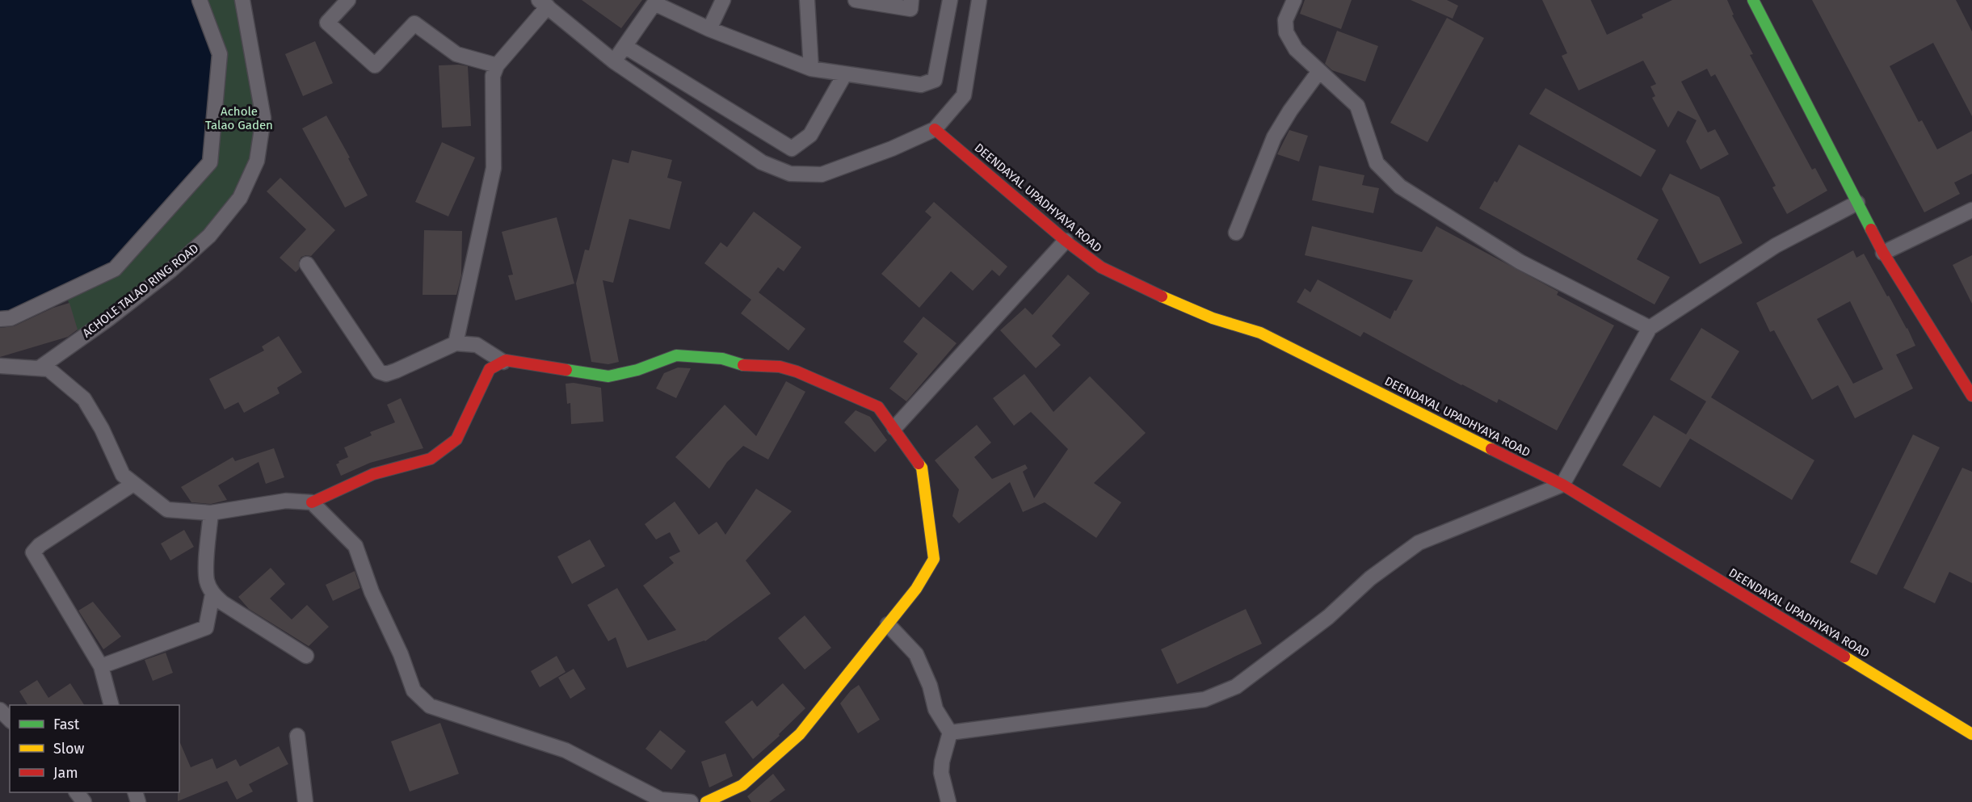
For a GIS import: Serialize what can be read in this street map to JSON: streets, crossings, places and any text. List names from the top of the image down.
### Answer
{
  "streets": {
    "street": ["DEENDAYAL UPADHYAYA ROAD", "ACHOLE TALAO RING ROAD"]
  },
  "parks": ["Achole Talao Gaden"],
  "legend": ["Fast", "Slow", "Jam"]
}
